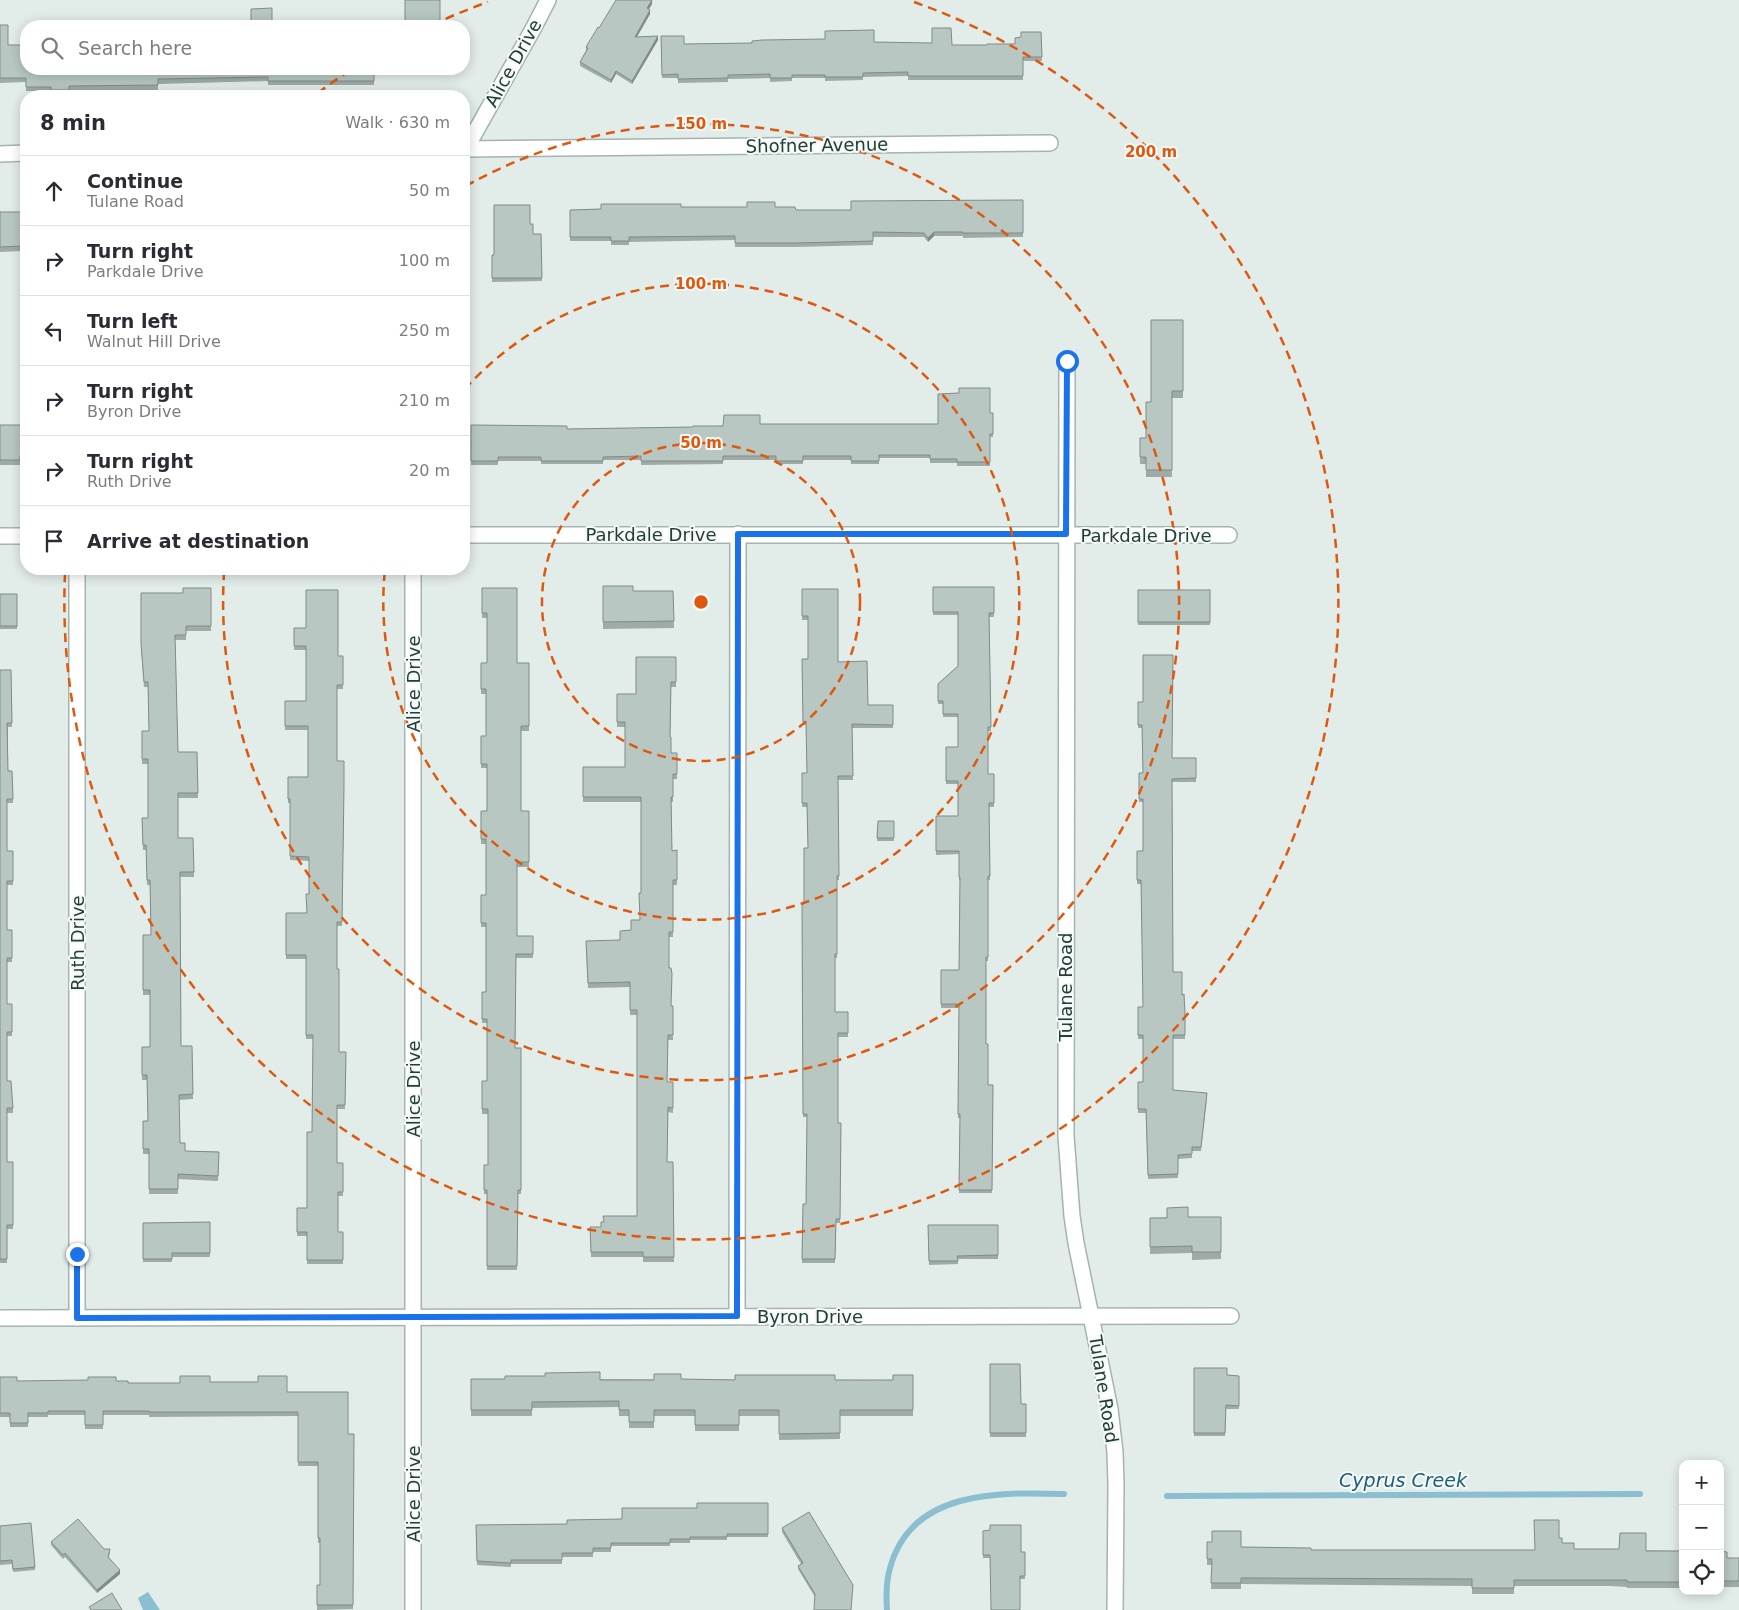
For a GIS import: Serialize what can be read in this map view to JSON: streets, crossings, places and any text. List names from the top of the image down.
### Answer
{
  "streets": {
    "street": [
      "Alice Drive",
      "Shofner Avenue",
      "Parkdale Drive",
      "Ruth Drive",
      "Tulane Road",
      "Byron Drive"
    ]
  },
  "crossings": [
    ["Alice Drive", "Byron Drive"],
    ["Parkdale Drive", "Tulane Road"],
    ["Ruth Drive", "Byron Drive"],
    ["Tulane Road", "Byron Drive"]
  ],
  "water": ["Cyprus Creek"],
  "page": {
    "search": "Search here",
    "heading": ["8 min", "Walk · 630 m"],
    "list": [
      ["Continue", "Tulane Road", "50 m"],
      ["Turn right", "Parkdale Drive", "100 m"],
      ["Turn left", "Walnut Hill Drive", "250 m"],
      ["Turn right", "Byron Drive", "210 m"],
      ["Turn right", "Ruth Drive", "20 m"],
      "Arrive at destination"
    ],
    "map_buttons": ["+", "−"]
  },
  "rings": [
    "150 m",
    "200 m",
    "100 m",
    "50 m"
  ]
}
